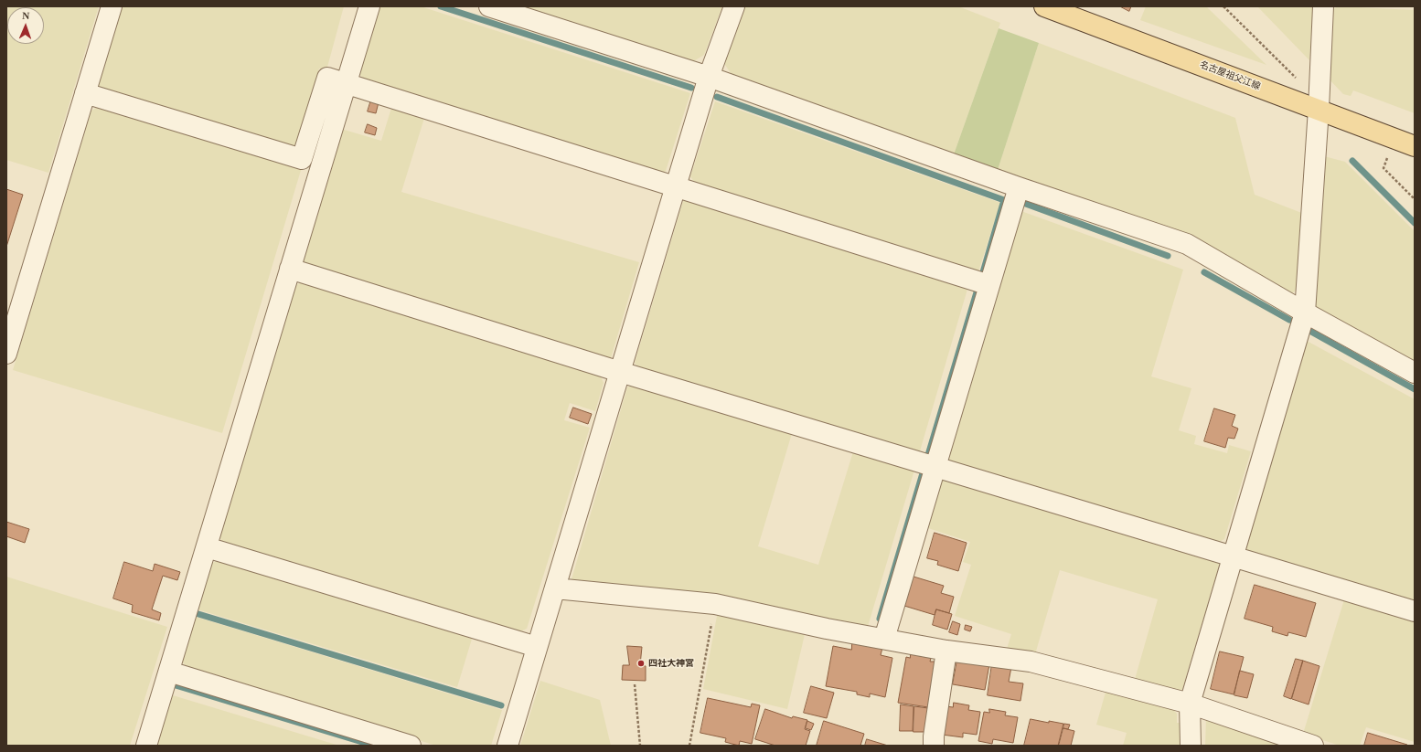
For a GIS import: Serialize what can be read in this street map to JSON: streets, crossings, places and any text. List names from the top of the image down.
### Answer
{
  "streets": {
    "main road": ["名古屋祖父江線"]
  },
  "places": ["四社大神宮"],
  "north": "top"
}
